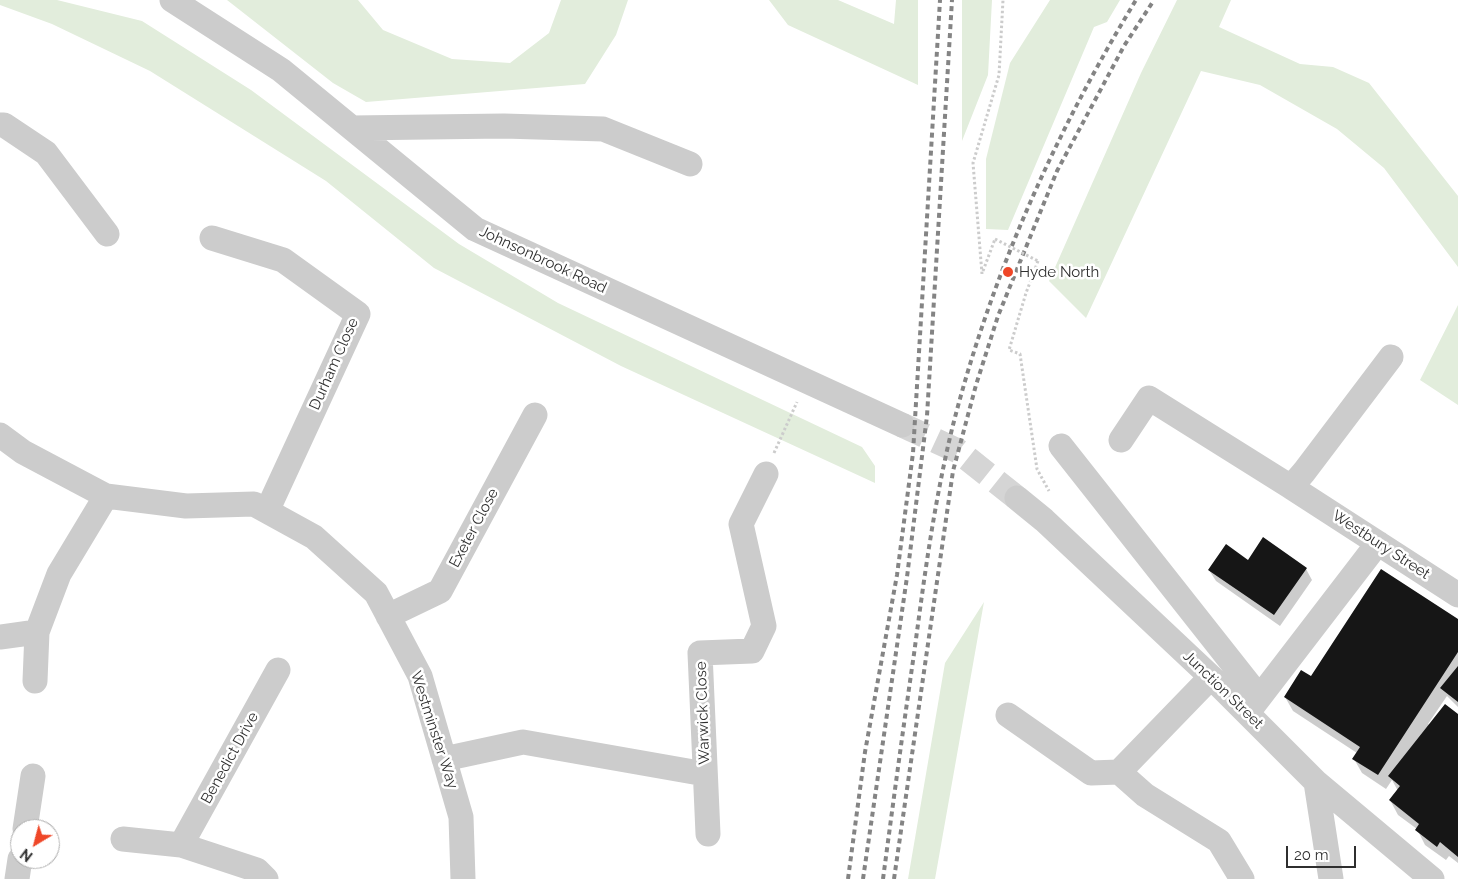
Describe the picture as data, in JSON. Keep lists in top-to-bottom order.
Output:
{
  "streets": {
    "street": [
      "Johnsonbrook Road",
      "Durham Close",
      "Exeter Close",
      "Westbury Street",
      "Junction Street",
      "Warwick Close",
      "Westminster Way",
      "Benedict Drive"
    ]
  },
  "crossings": [
    ["Durham Close", "Westminster Way"],
    ["Exeter Close", "Westminster Way"],
    ["Warwick Close", "Westminster Way"]
  ],
  "places": ["Hyde North"],
  "scale_bar": "20 m",
  "north": "bottom left"
}
